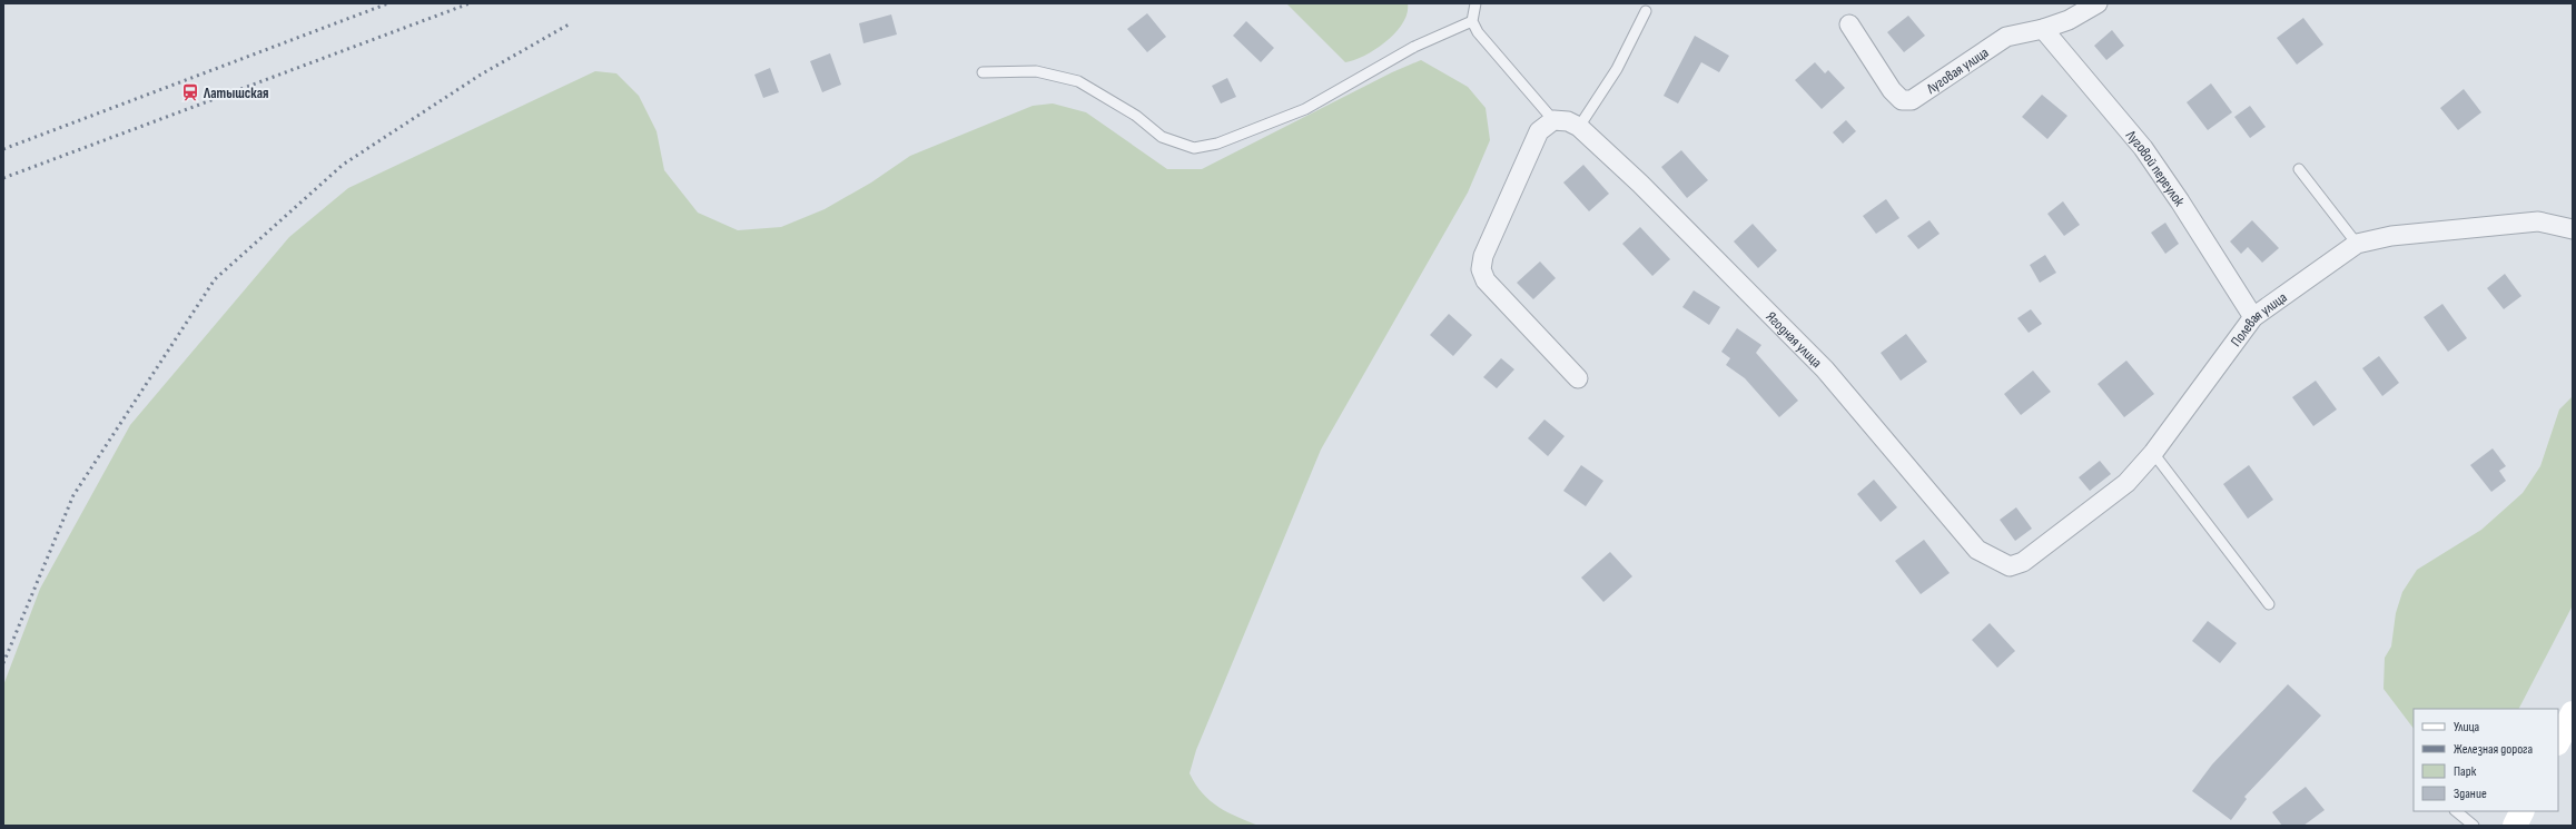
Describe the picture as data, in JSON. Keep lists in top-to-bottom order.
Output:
{
  "streets": {
    "street": [
      "Луговая улица",
      "Луговой переулок",
      "Полевая улица",
      "Ягодная улица"
    ]
  },
  "crossings": [
    ["Луговая улица", "Луговой переулок"],
    ["Луговой переулок", "Полевая улица"],
    ["Полевая улица", "Ягодная улица"]
  ],
  "places": {
    "station": ["Латышская"]
  },
  "legend": [
    "Улица",
    "Железная дорога",
    "Парк",
    "Здание"
  ]
}
